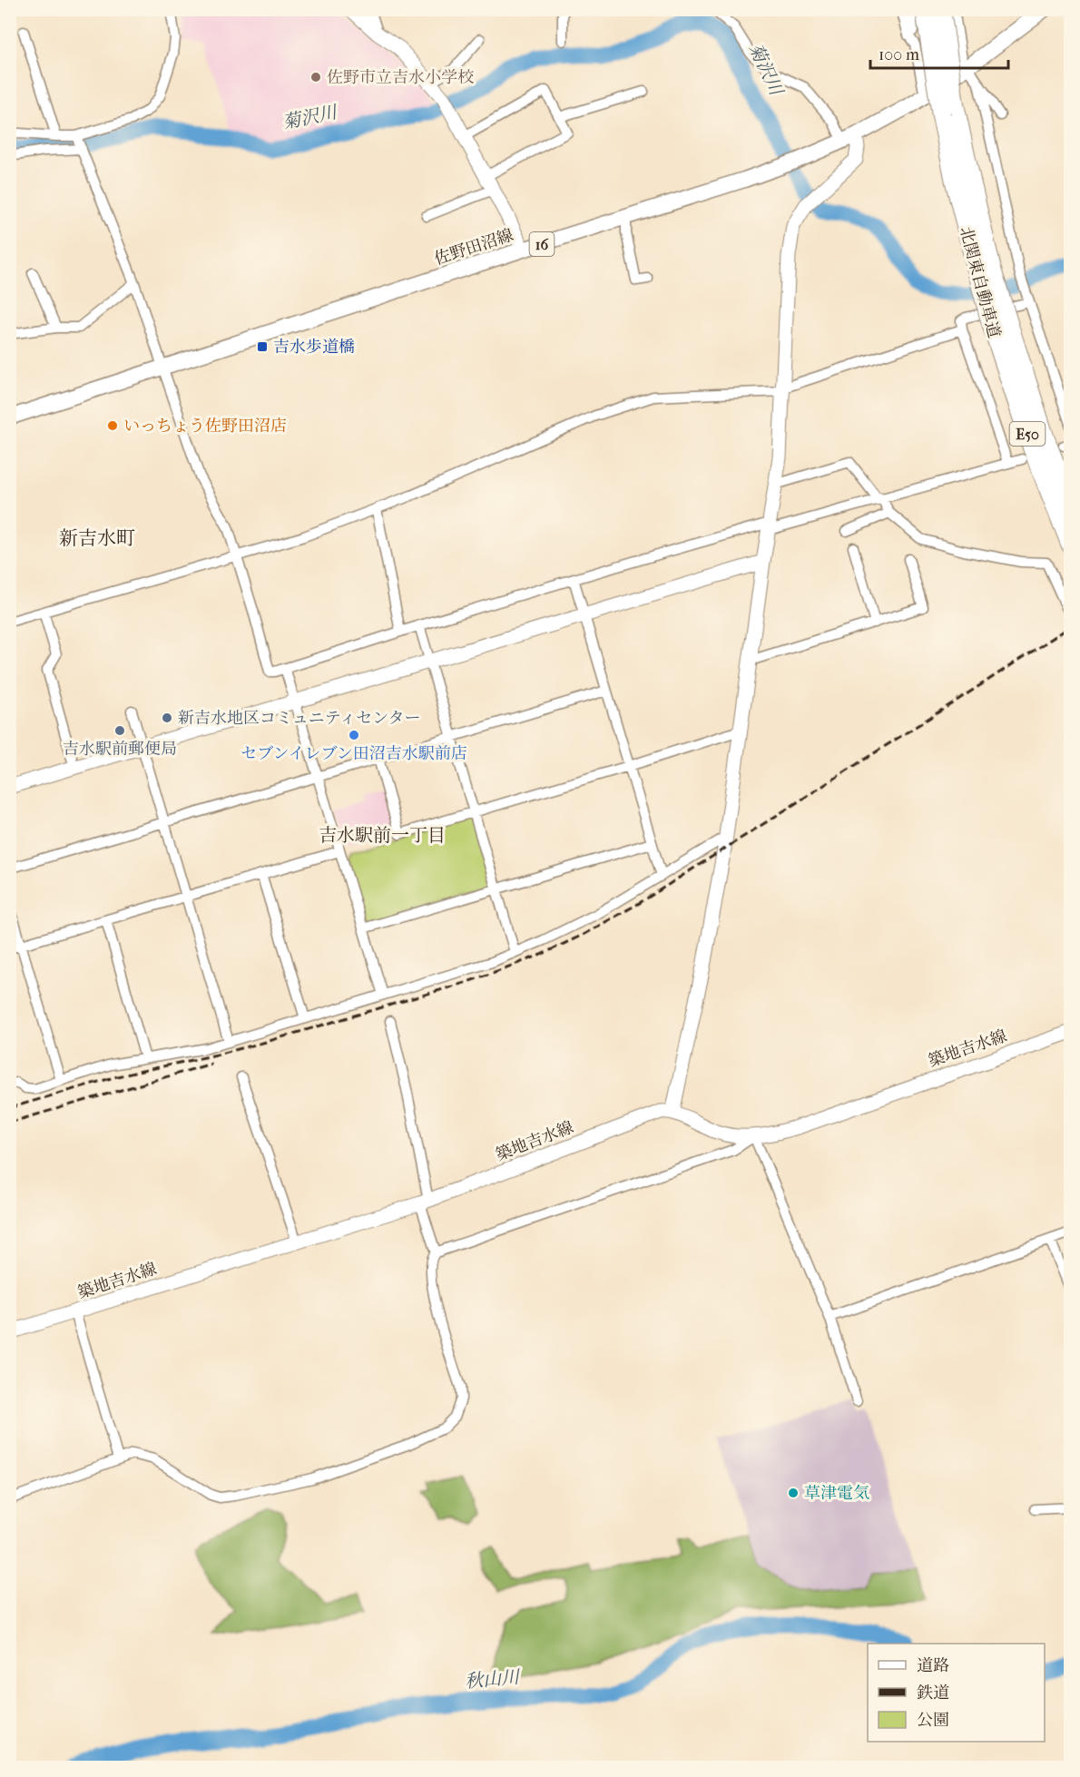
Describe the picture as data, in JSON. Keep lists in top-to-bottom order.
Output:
{
  "streets": {
    "highway": ["北関東自動車道", "E50"],
    "main road": ["16", "佐野田沼線"],
    "street": ["築地吉水線"]
  },
  "districts": ["新吉水町", "吉水駅前一丁目"],
  "water": ["菊沢川", "秋山川"],
  "places": {
    "other": [
      "佐野市立吉水小学校",
      "いっちょう佐野田沼店",
      "新吉水地区コミュニティセンター",
      "吉水駅前郵便局",
      "セブンイレブン田沼吉水駅前店",
      "草津電気"
    ],
    "transit": ["吉水歩道橋"]
  },
  "legend": ["道路", "鉄道", "公園"],
  "scale_bar": "100 m"
}
